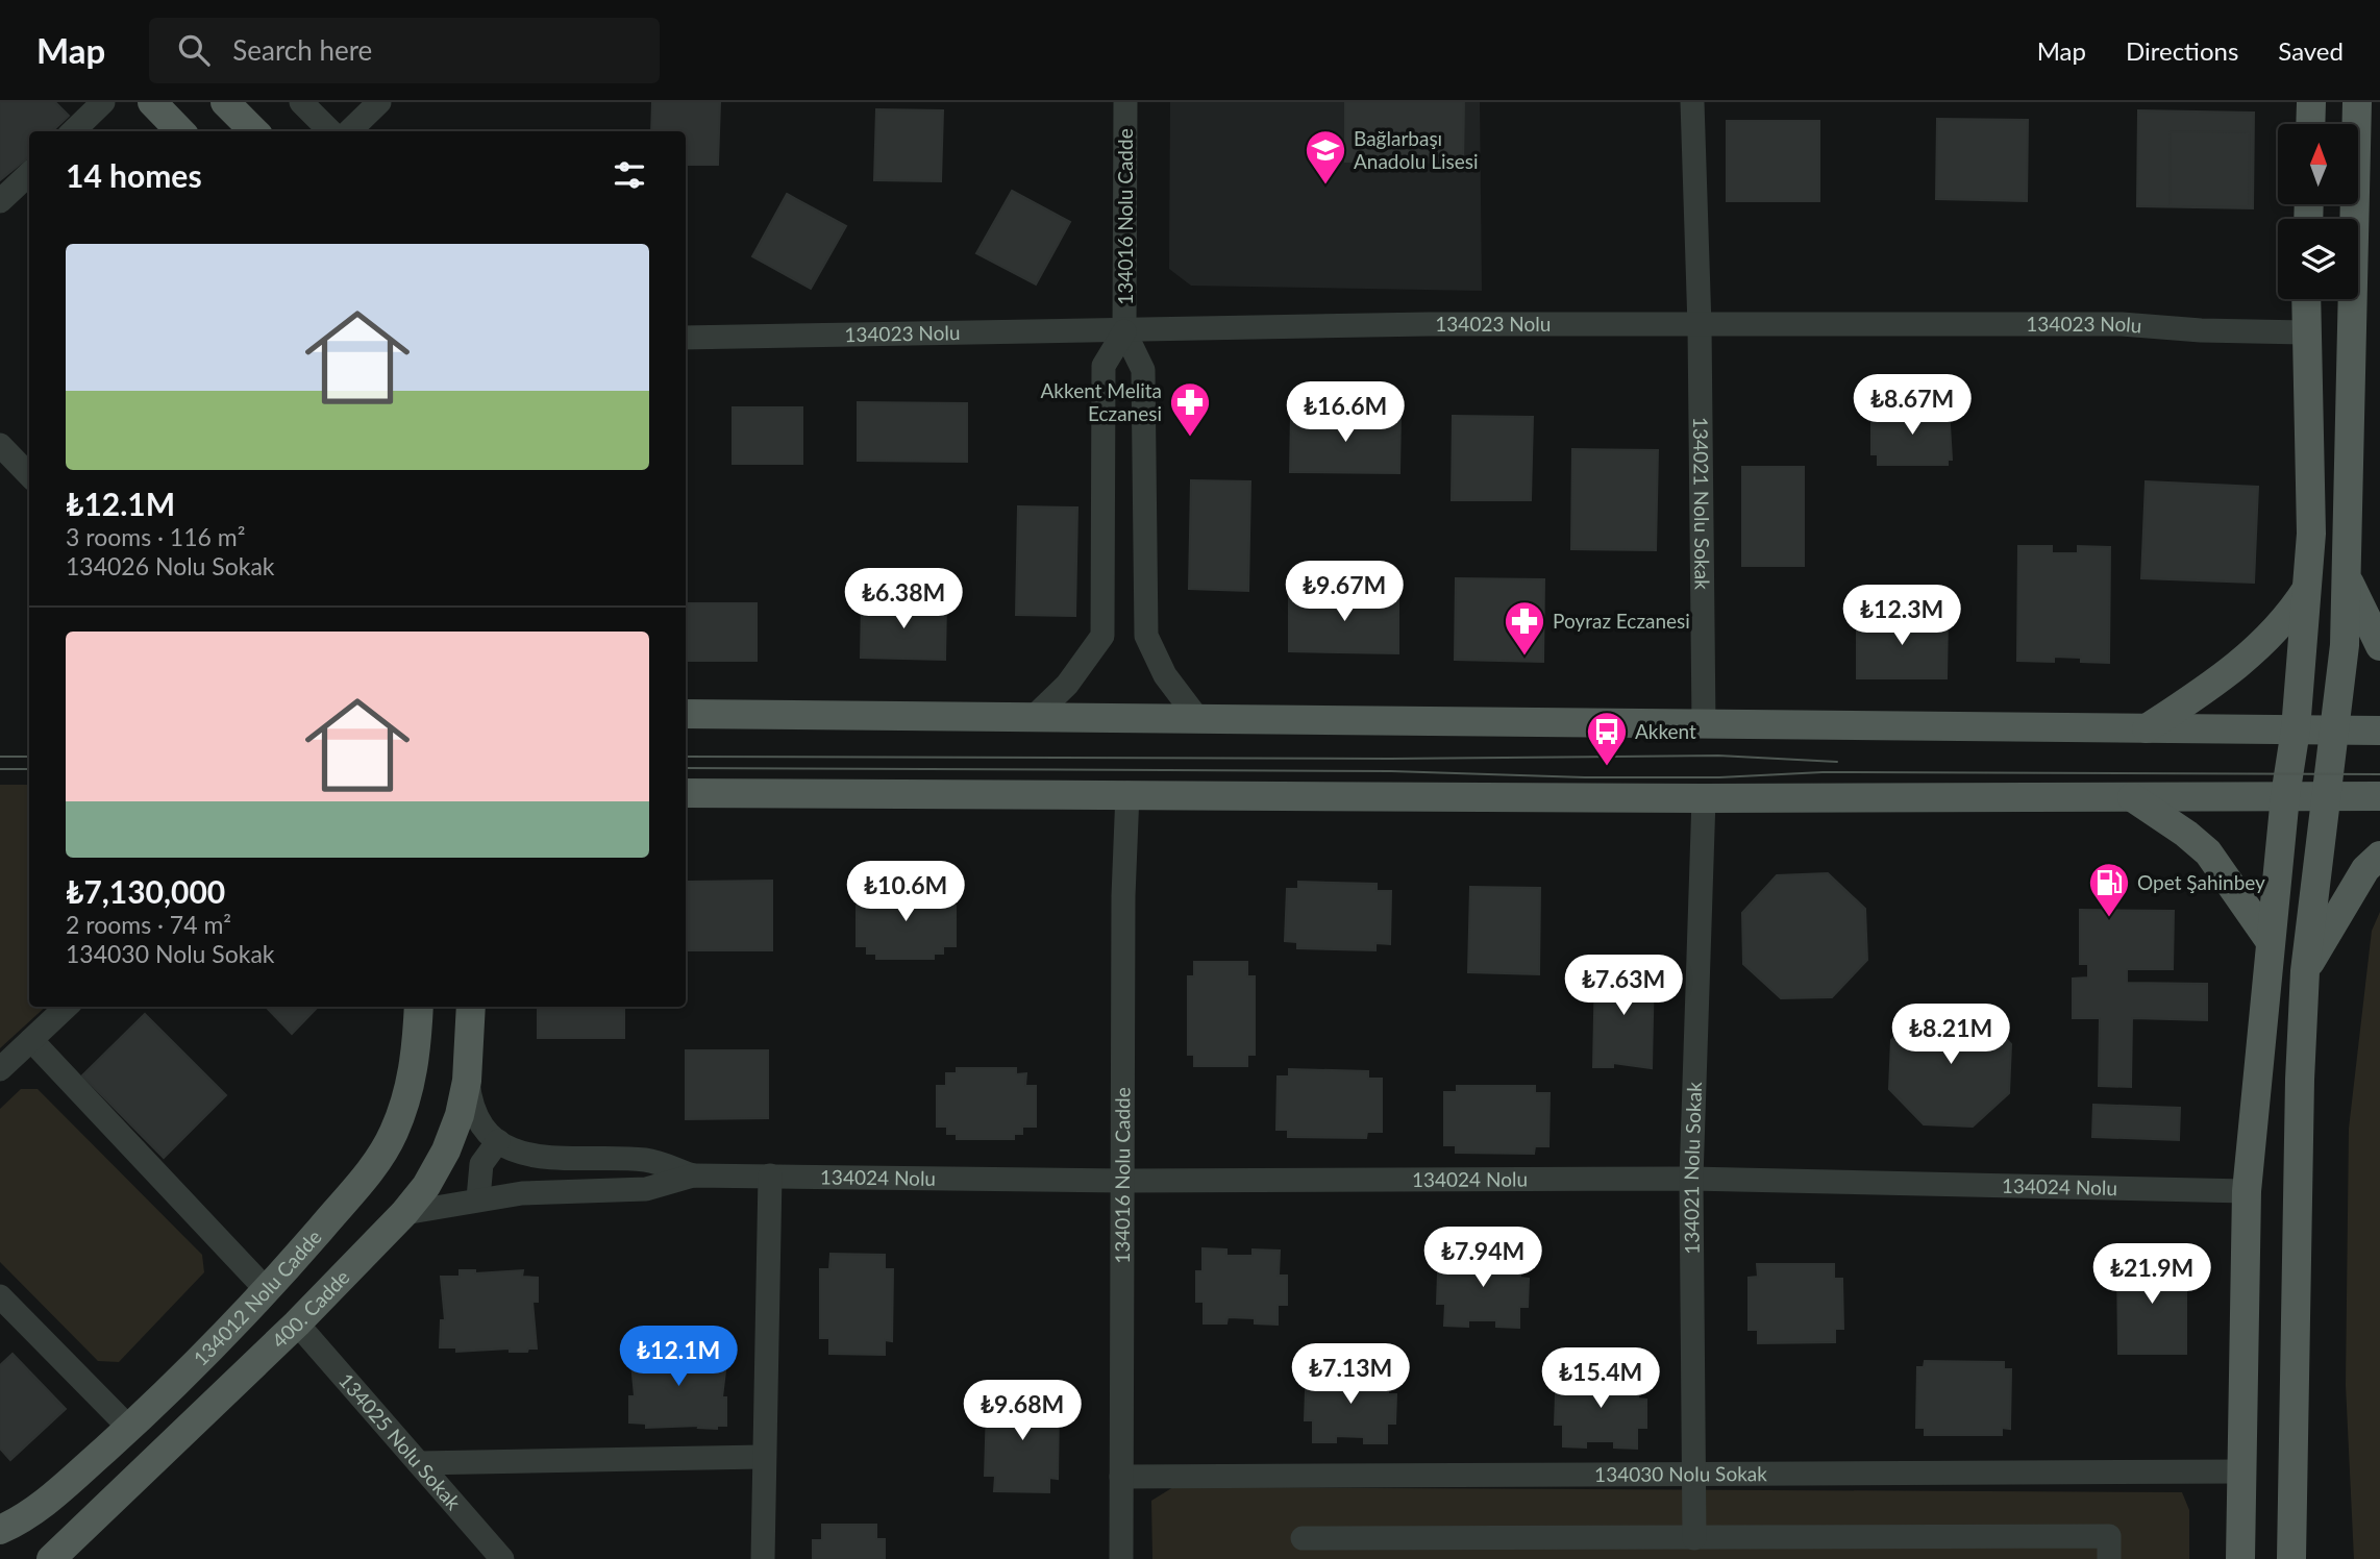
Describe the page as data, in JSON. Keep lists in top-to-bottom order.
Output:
{
  "streets": {
    "main road": ["134012 Nolu Cadde", "400. Cadde"],
    "street": [
      "134016 Nolu Cadde",
      "134023 Nolu",
      "134021 Nolu Sokak",
      "134024 Nolu",
      "134025 Nolu Sokak",
      "134030 Nolu Sokak"
    ]
  },
  "crossings": [
    ["134016 Nolu Cadde", "134023 Nolu"],
    ["134016 Nolu Cadde", "134024 Nolu"],
    ["134016 Nolu Cadde", "134030 Nolu Sokak"],
    ["134023 Nolu", "134021 Nolu Sokak"],
    ["134021 Nolu Sokak", "134024 Nolu"],
    ["134021 Nolu Sokak", "134030 Nolu Sokak"],
    ["134024 Nolu", "400. Cadde"],
    ["400. Cadde", "134025 Nolu Sokak"]
  ],
  "places": {
    "school or university": ["Bağlarbaşı Anadolu Lisesi"],
    "pharmacy": ["Akkent Melita Eczanesi", "Poyraz Eczanesi"],
    "bus stop": ["Akkent"],
    "fuel station": ["Opet Şahinbey"]
  },
  "north": "top",
  "page": {
    "header": "Map",
    "search": "Search here",
    "nav": ["Map", "Directions", "Saved"],
    "heading": "14 homes",
    "list": [
      {
        "name": "₺12.1M",
        "note": "3 rooms · 116 m² · 134026 Nolu Sokak"
      },
      {
        "name": "₺7,130,000",
        "note": "2 rooms · 74 m² · 134030 Nolu Sokak"
      }
    ],
    "price": [
      "₺8.67M",
      "₺16.6M",
      "₺9.67M",
      "₺6.38M",
      "₺12.3M",
      "₺10.6M",
      "₺7.63M",
      "₺8.21M",
      "₺7.94M",
      "₺21.9M",
      "₺12.1M",
      "₺7.13M",
      "₺15.4M",
      "₺9.68M"
    ]
  }
}
